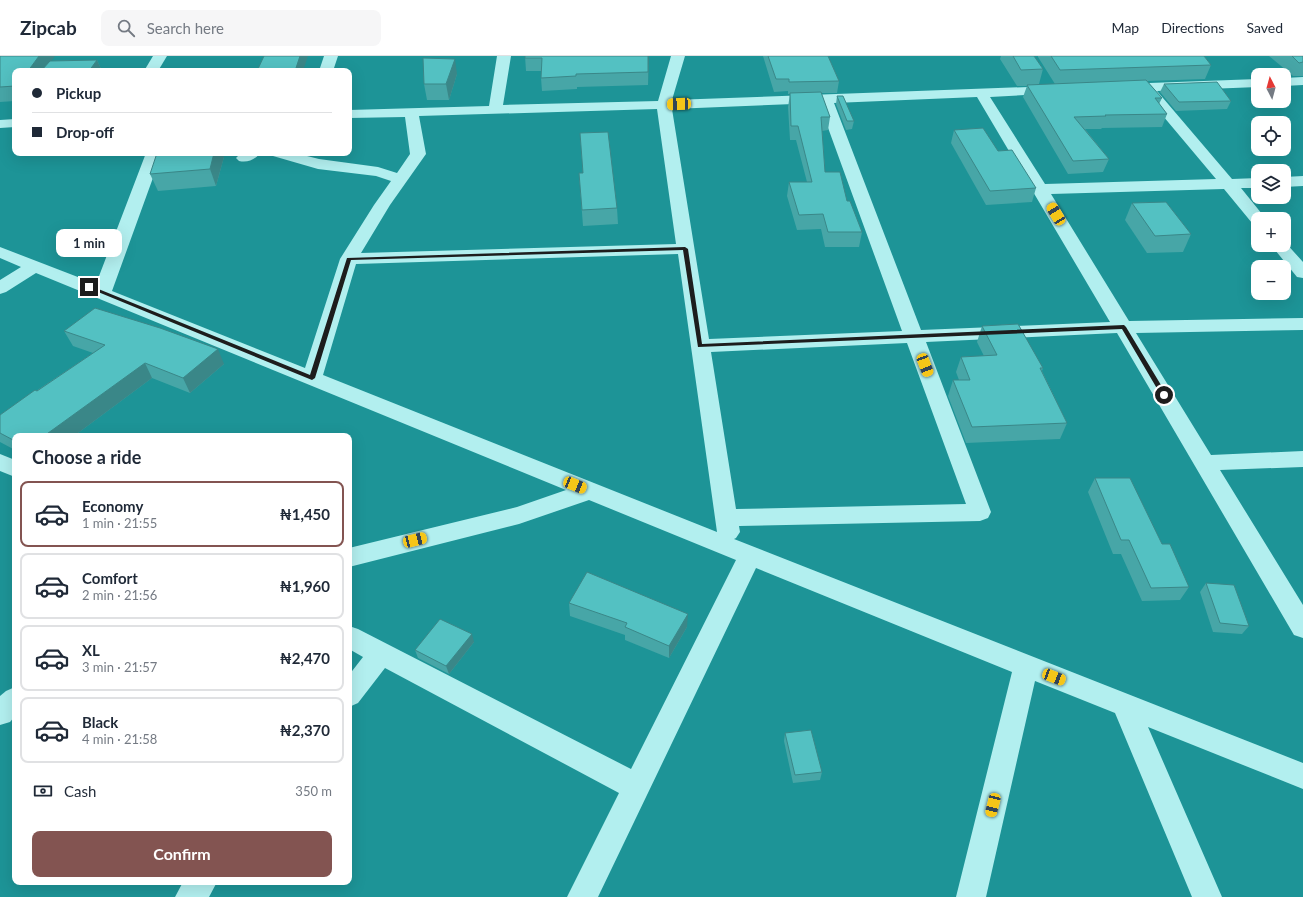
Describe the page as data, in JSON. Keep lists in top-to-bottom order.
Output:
{
  "north": "top",
  "page": {
    "header": "Zipcab",
    "search": "Search here",
    "nav": ["Map", "Directions", "Saved"],
    "map_buttons": ["+", "−"],
    "banner": ["Pickup", "Drop-off"],
    "bubble": "1 min",
    "heading": "Choose a ride",
    "list": [
      {
        "name": "Economy",
        "note": "1 min · 21:55",
        "value": "₦1,450"
      },
      {
        "name": "Comfort",
        "note": "2 min · 21:56",
        "value": "₦1,960"
      },
      {
        "name": "XL",
        "note": "3 min · 21:57",
        "value": "₦2,470"
      },
      {
        "name": "Black",
        "note": "4 min · 21:58",
        "value": "₦2,370"
      }
    ],
    "pay": ["Cash", "350 m"],
    "buttons": "Confirm"
  }
}
